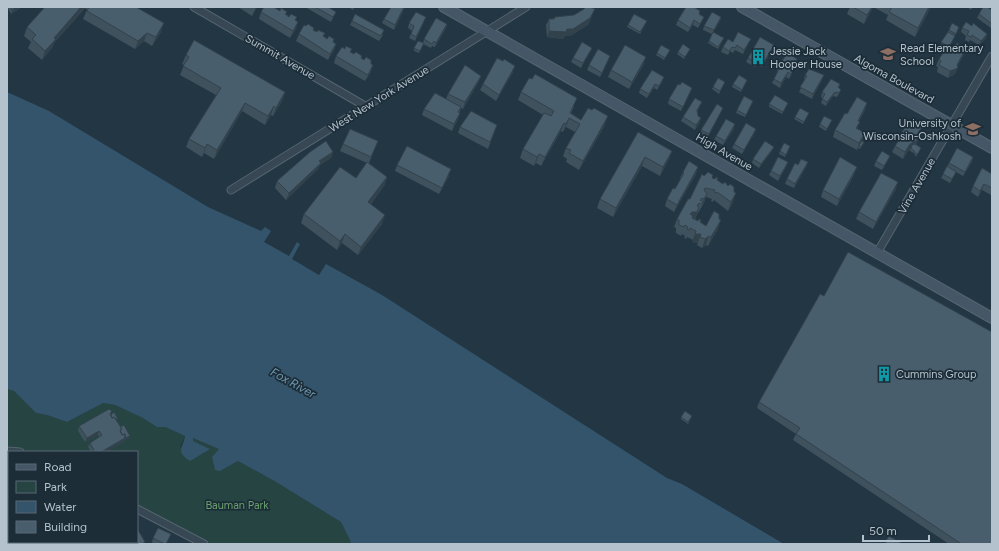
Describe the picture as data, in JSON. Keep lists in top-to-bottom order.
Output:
{
  "streets": {
    "main road": ["Algoma Boulevard", "High Avenue"],
    "street": ["Summit Avenue", "West New York Avenue", "Vine Avenue"]
  },
  "crossings": [
    ["Summit Avenue", "West New York Avenue"],
    ["Algoma Boulevard", "Vine Avenue"],
    ["West New York Avenue", "High Avenue"],
    ["High Avenue", "Vine Avenue"]
  ],
  "water": ["Fox River"],
  "parks": ["Bauman Park"],
  "places": {
    "school or university": ["Read Elementary School", "University of Wisconsin-Oshkosh"],
    "building": ["Jessie Jack Hooper House", "Cummins Group"]
  },
  "legend": [
    "Road",
    "Park",
    "Water",
    "Building"
  ],
  "scale_bar": "50 m"
}
